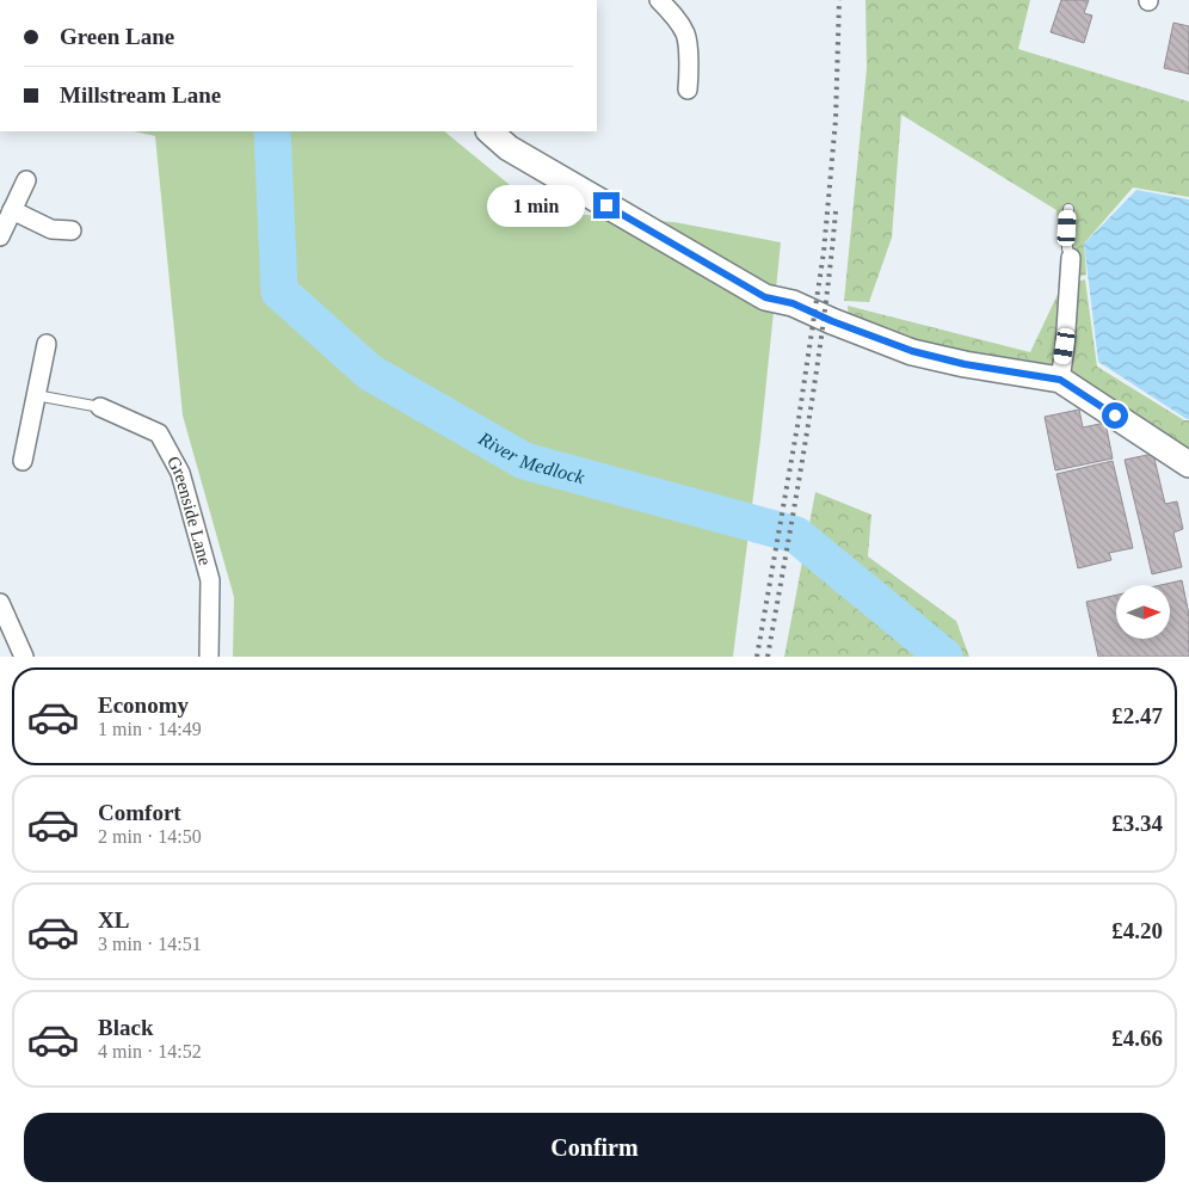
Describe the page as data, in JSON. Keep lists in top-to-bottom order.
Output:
{
  "streets": {
    "street": ["Greenside Lane"]
  },
  "water": ["River Medlock"],
  "north": "right",
  "page": {
    "banner": ["Green Lane", "Millstream Lane"],
    "bubble": "1 min",
    "list": [
      {
        "name": "Economy",
        "note": "1 min · 14:49",
        "value": "£2.47"
      },
      {
        "name": "Comfort",
        "note": "2 min · 14:50",
        "value": "£3.34"
      },
      {
        "name": "XL",
        "note": "3 min · 14:51",
        "value": "£4.20"
      },
      {
        "name": "Black",
        "note": "4 min · 14:52",
        "value": "£4.66"
      }
    ],
    "buttons": "Confirm"
  }
}
